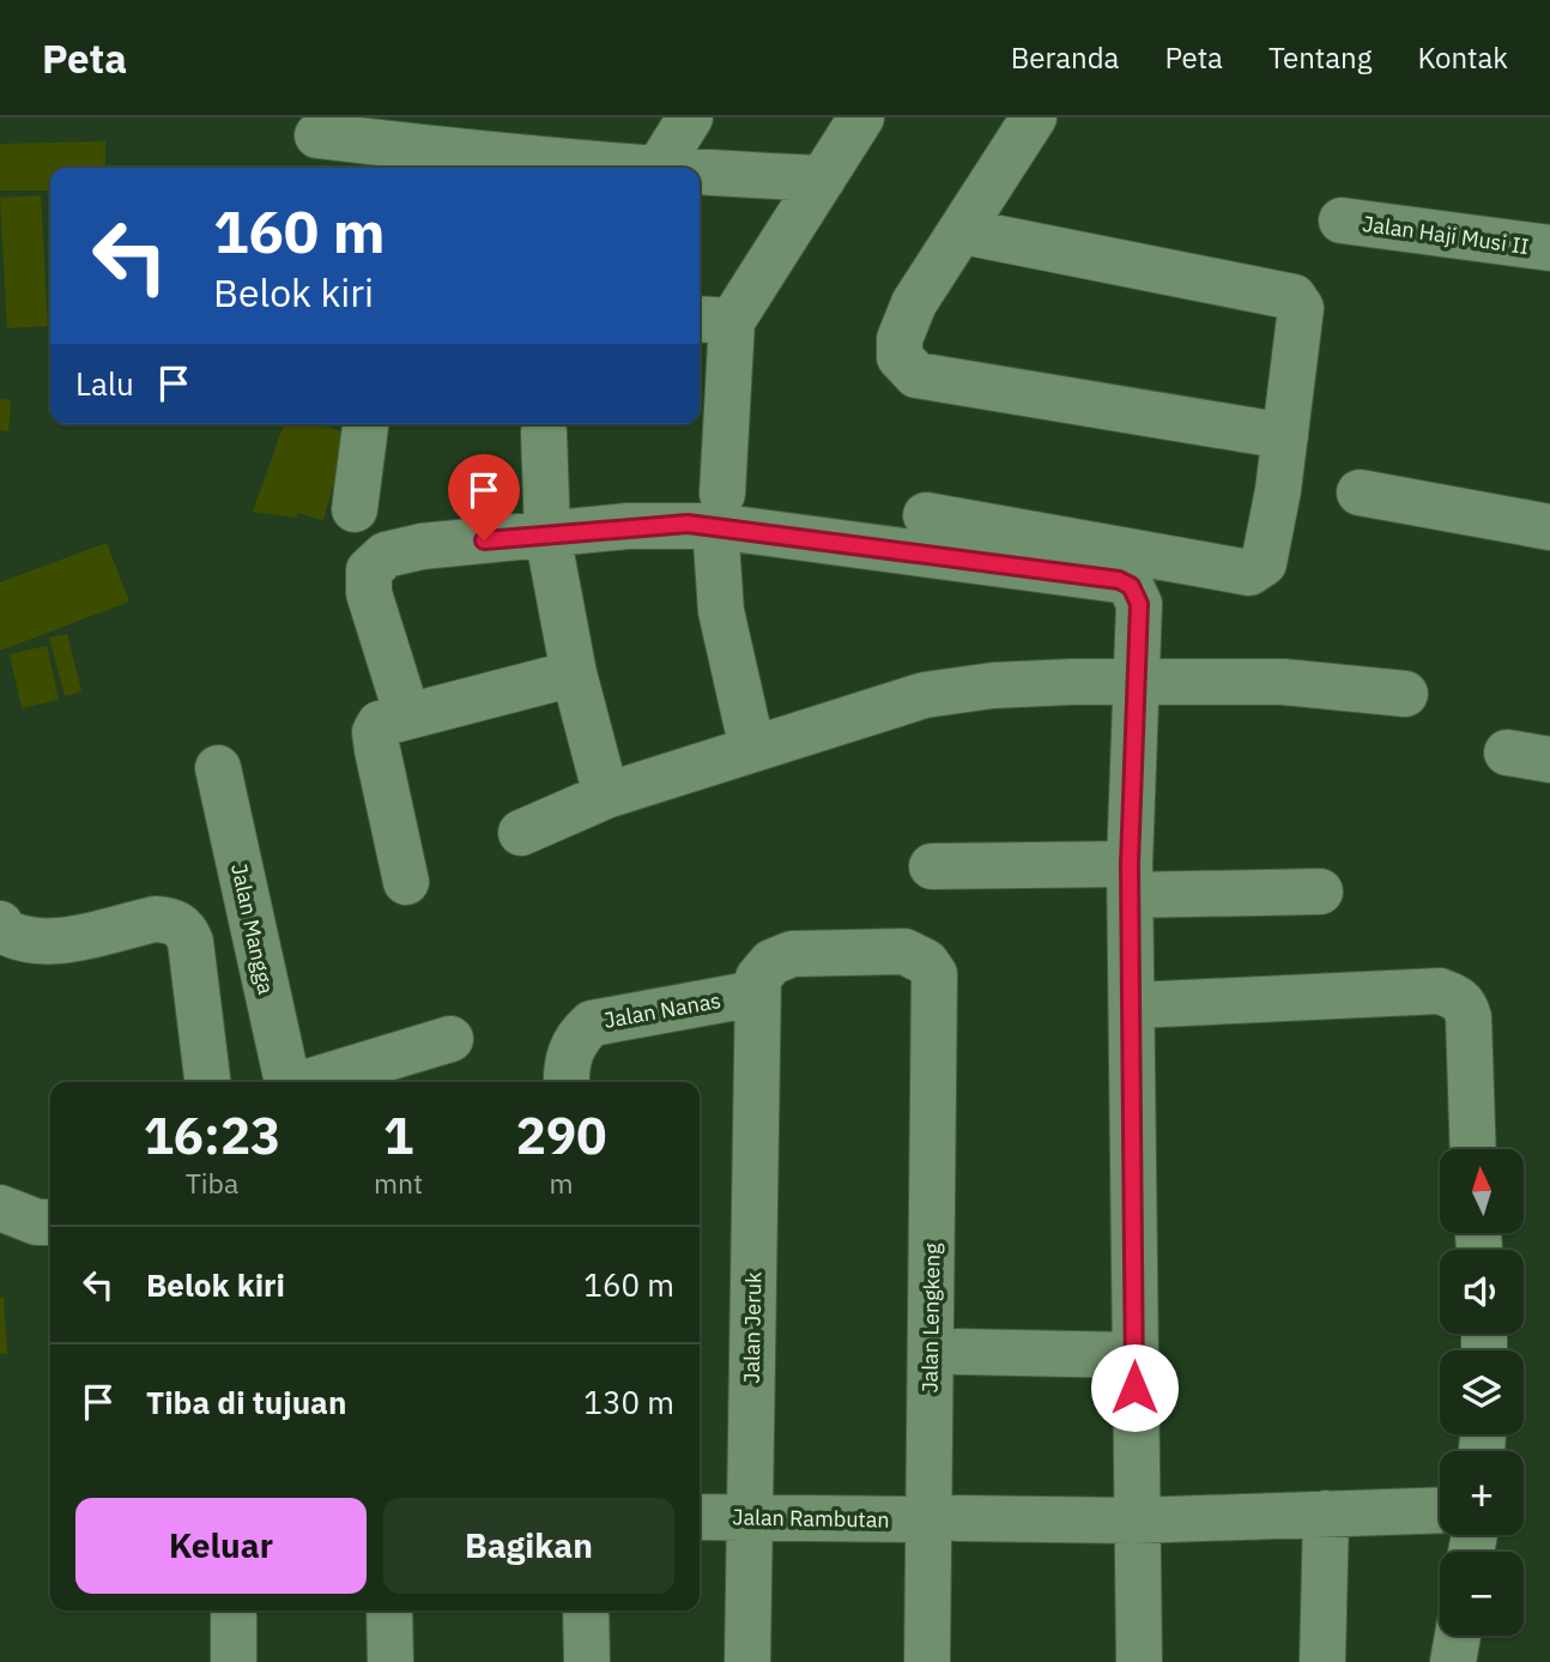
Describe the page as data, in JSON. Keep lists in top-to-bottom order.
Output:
{
  "streets": {
    "street": [
      "Jalan Haji Musi II",
      "Jalan Mangga",
      "Jalan Nanas",
      "Jalan Lengkeng",
      "Jalan Jeruk",
      "Jalan Rambutan"
    ]
  },
  "crossings": [
    ["Jalan Nanas", "Jalan Lengkeng"],
    ["Jalan Nanas", "Jalan Jeruk"],
    ["Jalan Lengkeng", "Jalan Jeruk"],
    ["Jalan Lengkeng", "Jalan Rambutan"],
    ["Jalan Jeruk", "Jalan Rambutan"]
  ],
  "north": "top",
  "page": {
    "header": "Peta",
    "nav": [
      "Beranda",
      "Peta",
      "Tentang",
      "Kontak"
    ],
    "turn": ["160 m", "Belok kiri"],
    "then": "Lalu",
    "eta": [
      "16:23",
      "Tiba",
      "1",
      "mnt",
      "290",
      "m"
    ],
    "map_buttons": ["+", "−"],
    "list": [
      {
        "name": "Belok kiri",
        "value": "160 m"
      },
      {
        "name": "Tiba di tujuan",
        "value": "130 m"
      }
    ],
    "buttons": ["Keluar", "Bagikan"]
  }
}
